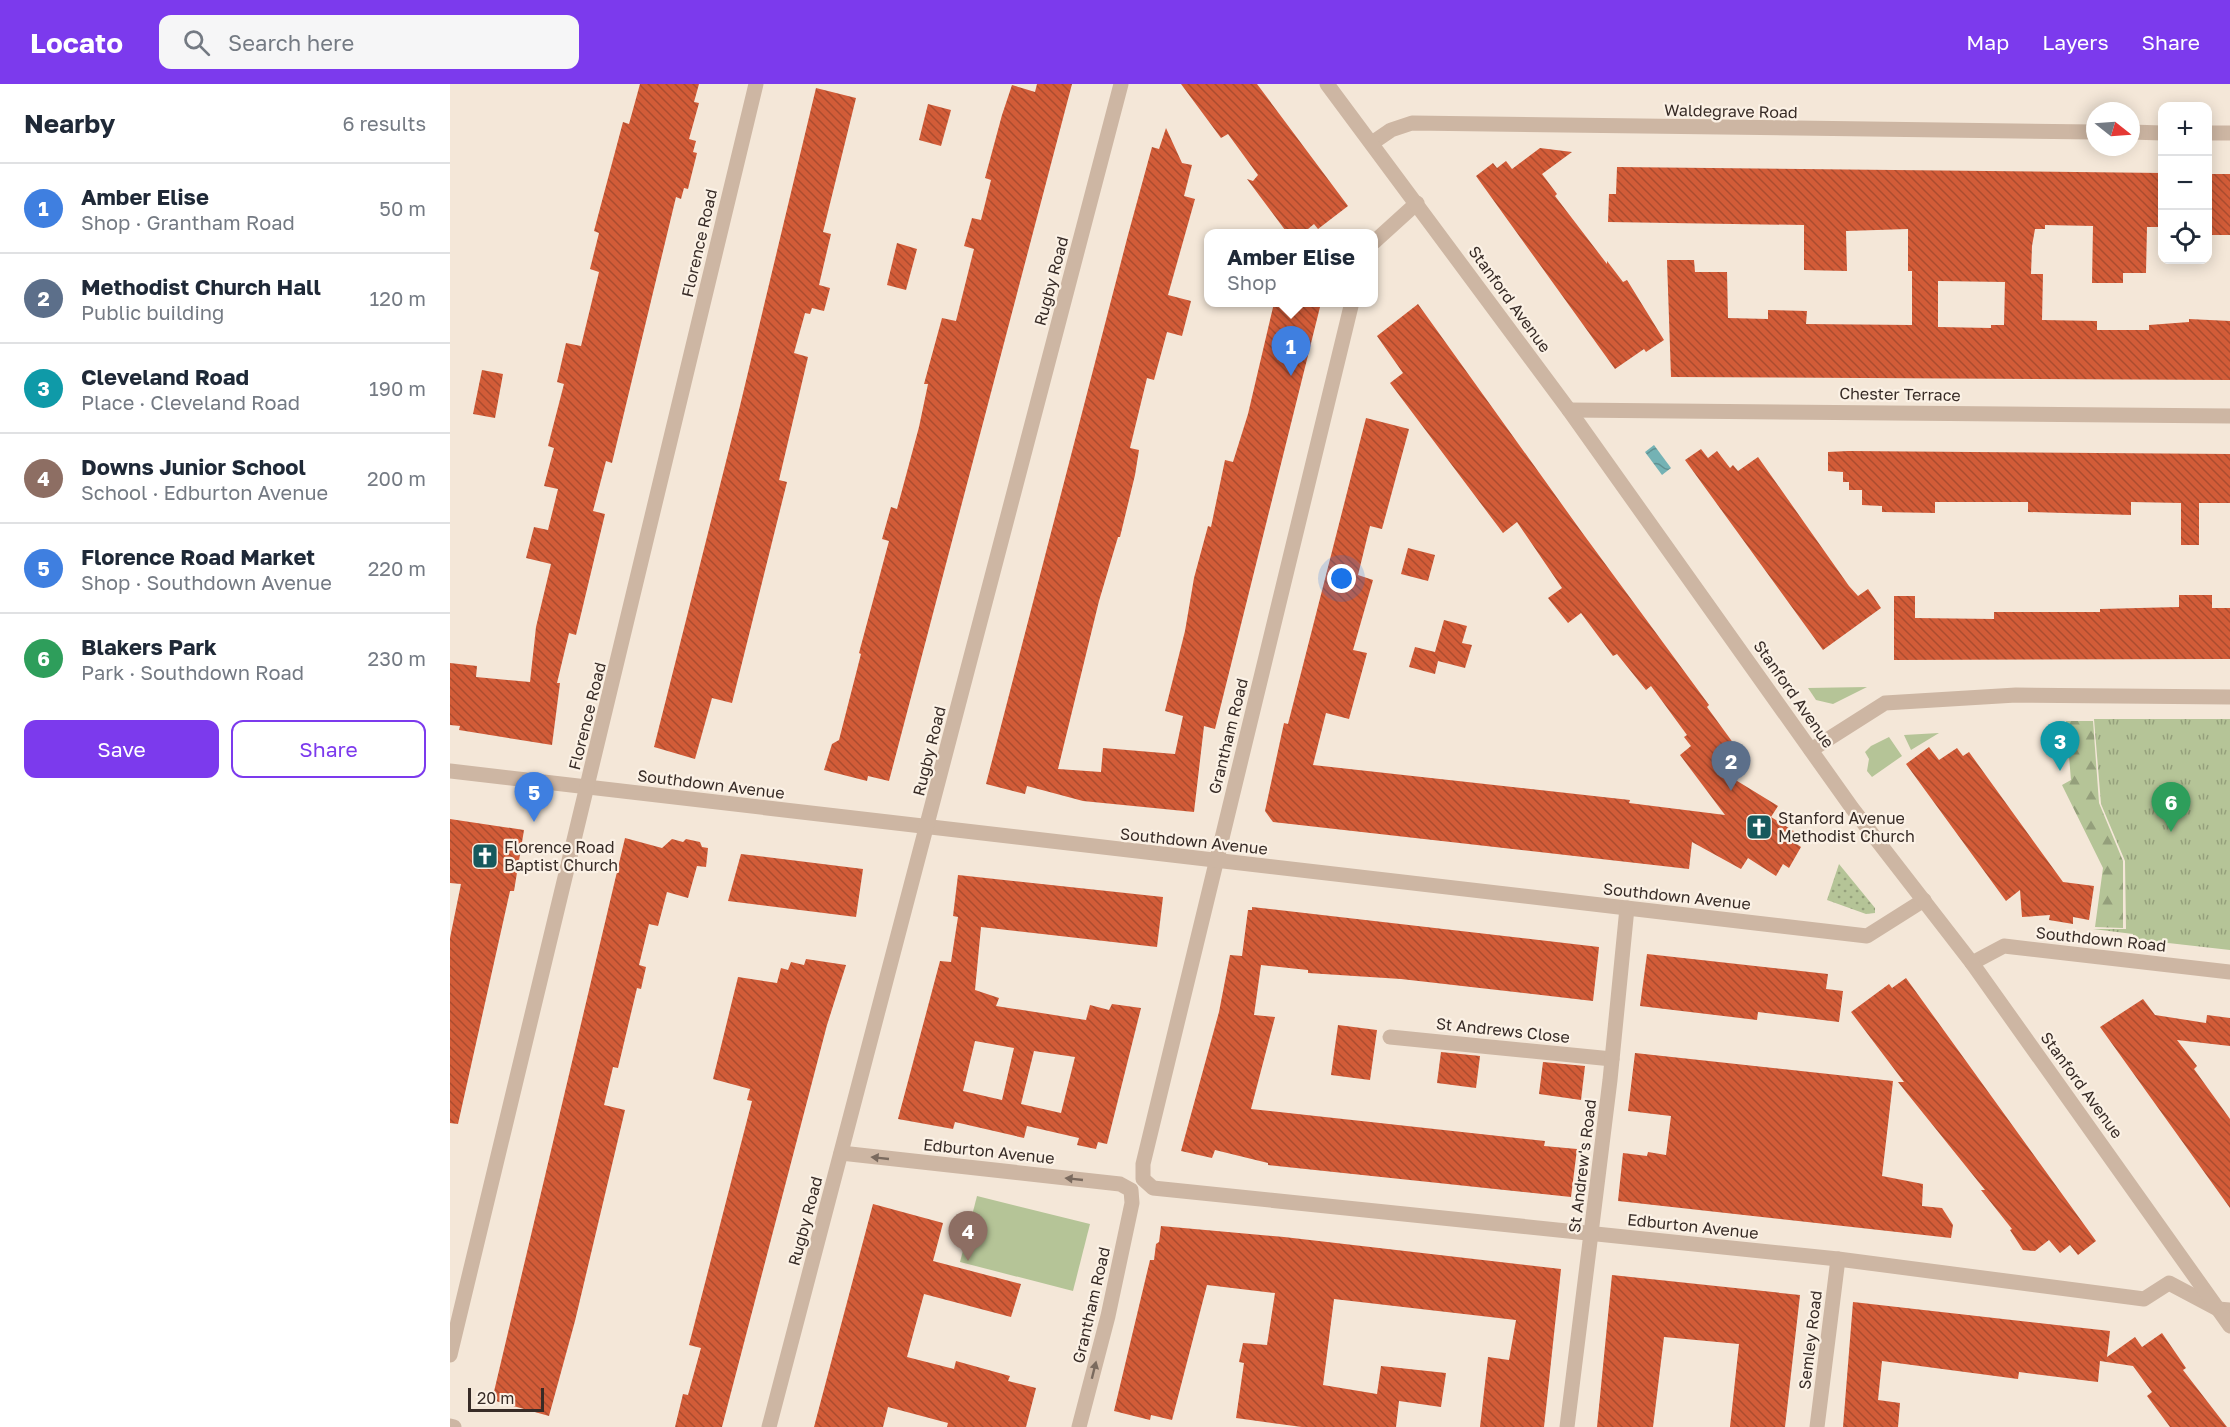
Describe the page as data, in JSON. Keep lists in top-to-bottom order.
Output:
{
  "streets": {
    "street": [
      "Waldegrave Road",
      "Florence Road",
      "Rugby Road",
      "Stanford Avenue",
      "Chester Terrace",
      "Grantham Road",
      "Southdown Avenue",
      "Southdown Road",
      "St Andrews Close",
      "Edburton Avenue",
      "St Andrew's Road",
      "Semley Road"
    ]
  },
  "crossings": [
    ["Waldegrave Road", "Stanford Avenue"],
    ["Florence Road", "Southdown Avenue"],
    ["Rugby Road", "Southdown Avenue"],
    ["Rugby Road", "Edburton Avenue"],
    ["Stanford Avenue", "Chester Terrace"],
    ["Stanford Avenue", "Southdown Avenue"],
    ["Stanford Avenue", "Southdown Road"],
    ["Stanford Avenue", "Edburton Avenue"],
    ["Grantham Road", "Southdown Avenue"],
    ["Grantham Road", "Edburton Avenue"],
    ["Southdown Avenue", "St Andrew's Road"],
    ["St Andrews Close", "St Andrew's Road"],
    ["Edburton Avenue", "St Andrew's Road"],
    ["Edburton Avenue", "Semley Road"]
  ],
  "places": {
    "church": ["Stanford Avenue Methodist Church", "Florence Road Baptist Church"]
  },
  "scale_bar": "20 m",
  "north": "right",
  "page": {
    "header": "Locato",
    "search": "Search here",
    "nav": ["Map", "Layers", "Share"],
    "heading": ["Nearby", "6 results"],
    "map_buttons": ["+", "−"],
    "list": [
      {
        "mark": "1",
        "name": "Amber Elise",
        "note": "Shop · Grantham Road",
        "value": "50 m"
      },
      {
        "mark": "2",
        "name": "Methodist Church Hall",
        "note": "Public building",
        "value": "120 m"
      },
      {
        "mark": "3",
        "name": "Cleveland Road",
        "note": "Place · Cleveland Road",
        "value": "190 m"
      },
      {
        "mark": "4",
        "name": "Downs Junior School",
        "note": "School · Edburton Avenue",
        "value": "200 m"
      },
      {
        "mark": "5",
        "name": "Florence Road Market",
        "note": "Shop · Southdown Avenue",
        "value": "220 m"
      },
      {
        "mark": "6",
        "name": "Blakers Park",
        "note": "Park · Southdown Road",
        "value": "230 m"
      }
    ],
    "popup": ["Amber Elise", "Shop"],
    "pins": [
      "1",
      "3",
      "2",
      "5",
      "6",
      "4"
    ],
    "buttons": ["Save", "Share"],
    "scale": "20 m"
  }
}
